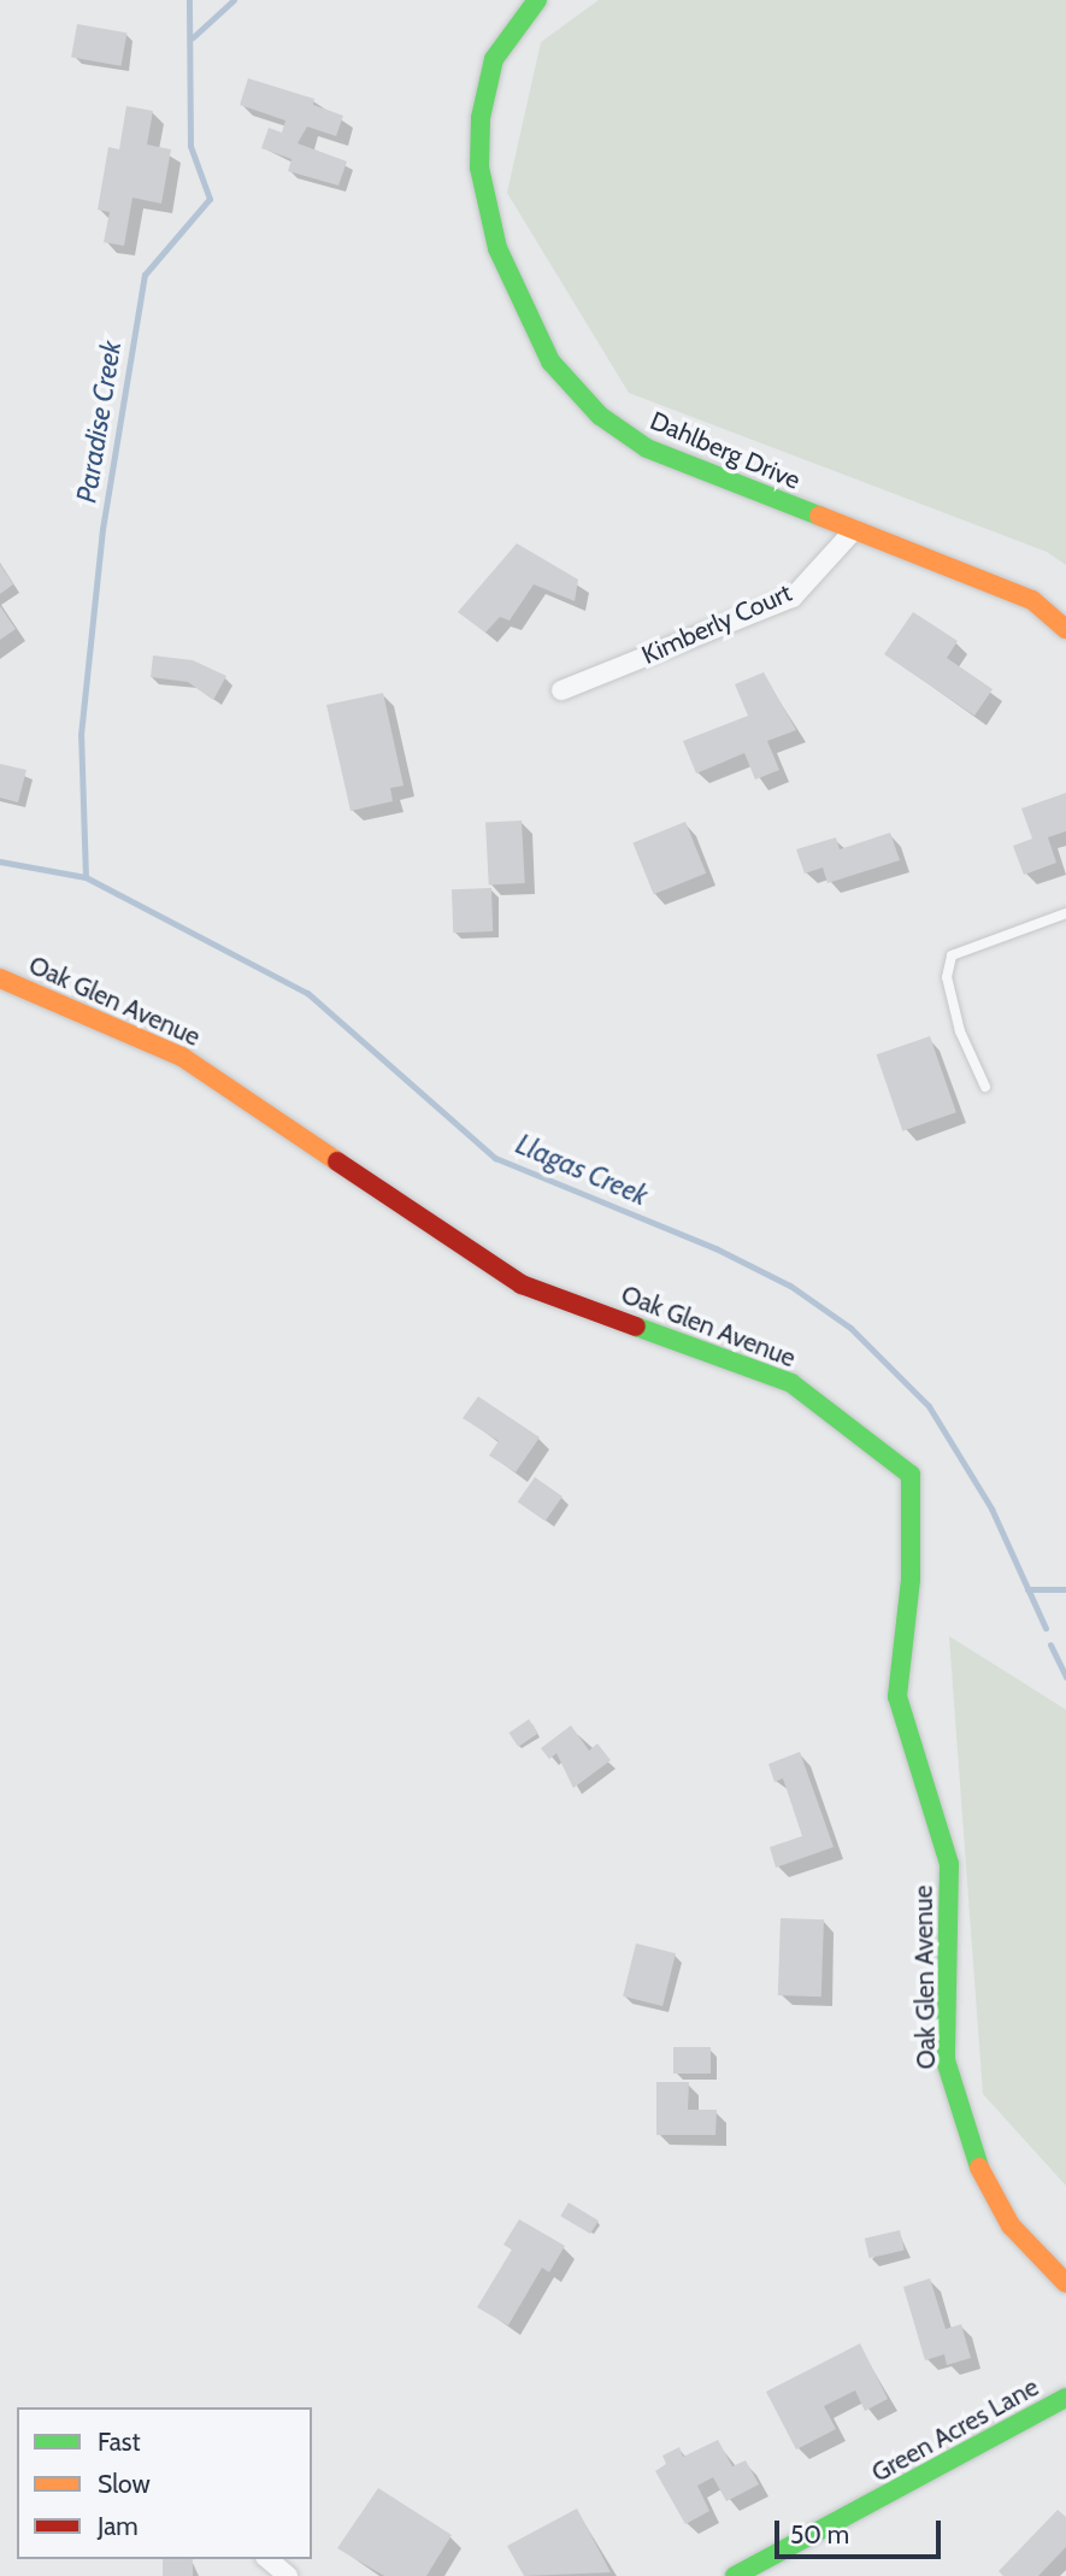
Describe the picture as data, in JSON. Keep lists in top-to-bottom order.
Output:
{
  "streets": {
    "street": [
      "Dahlberg Drive",
      "Kimberly Court",
      "Oak Glen Avenue",
      "Green Acres Lane"
    ]
  },
  "crossings": [
    ["Dahlberg Drive", "Kimberly Court"]
  ],
  "water": ["Paradise Creek", "Llagas Creek"],
  "legend": ["Fast", "Slow", "Jam"],
  "scale_bar": "50 m"
}
